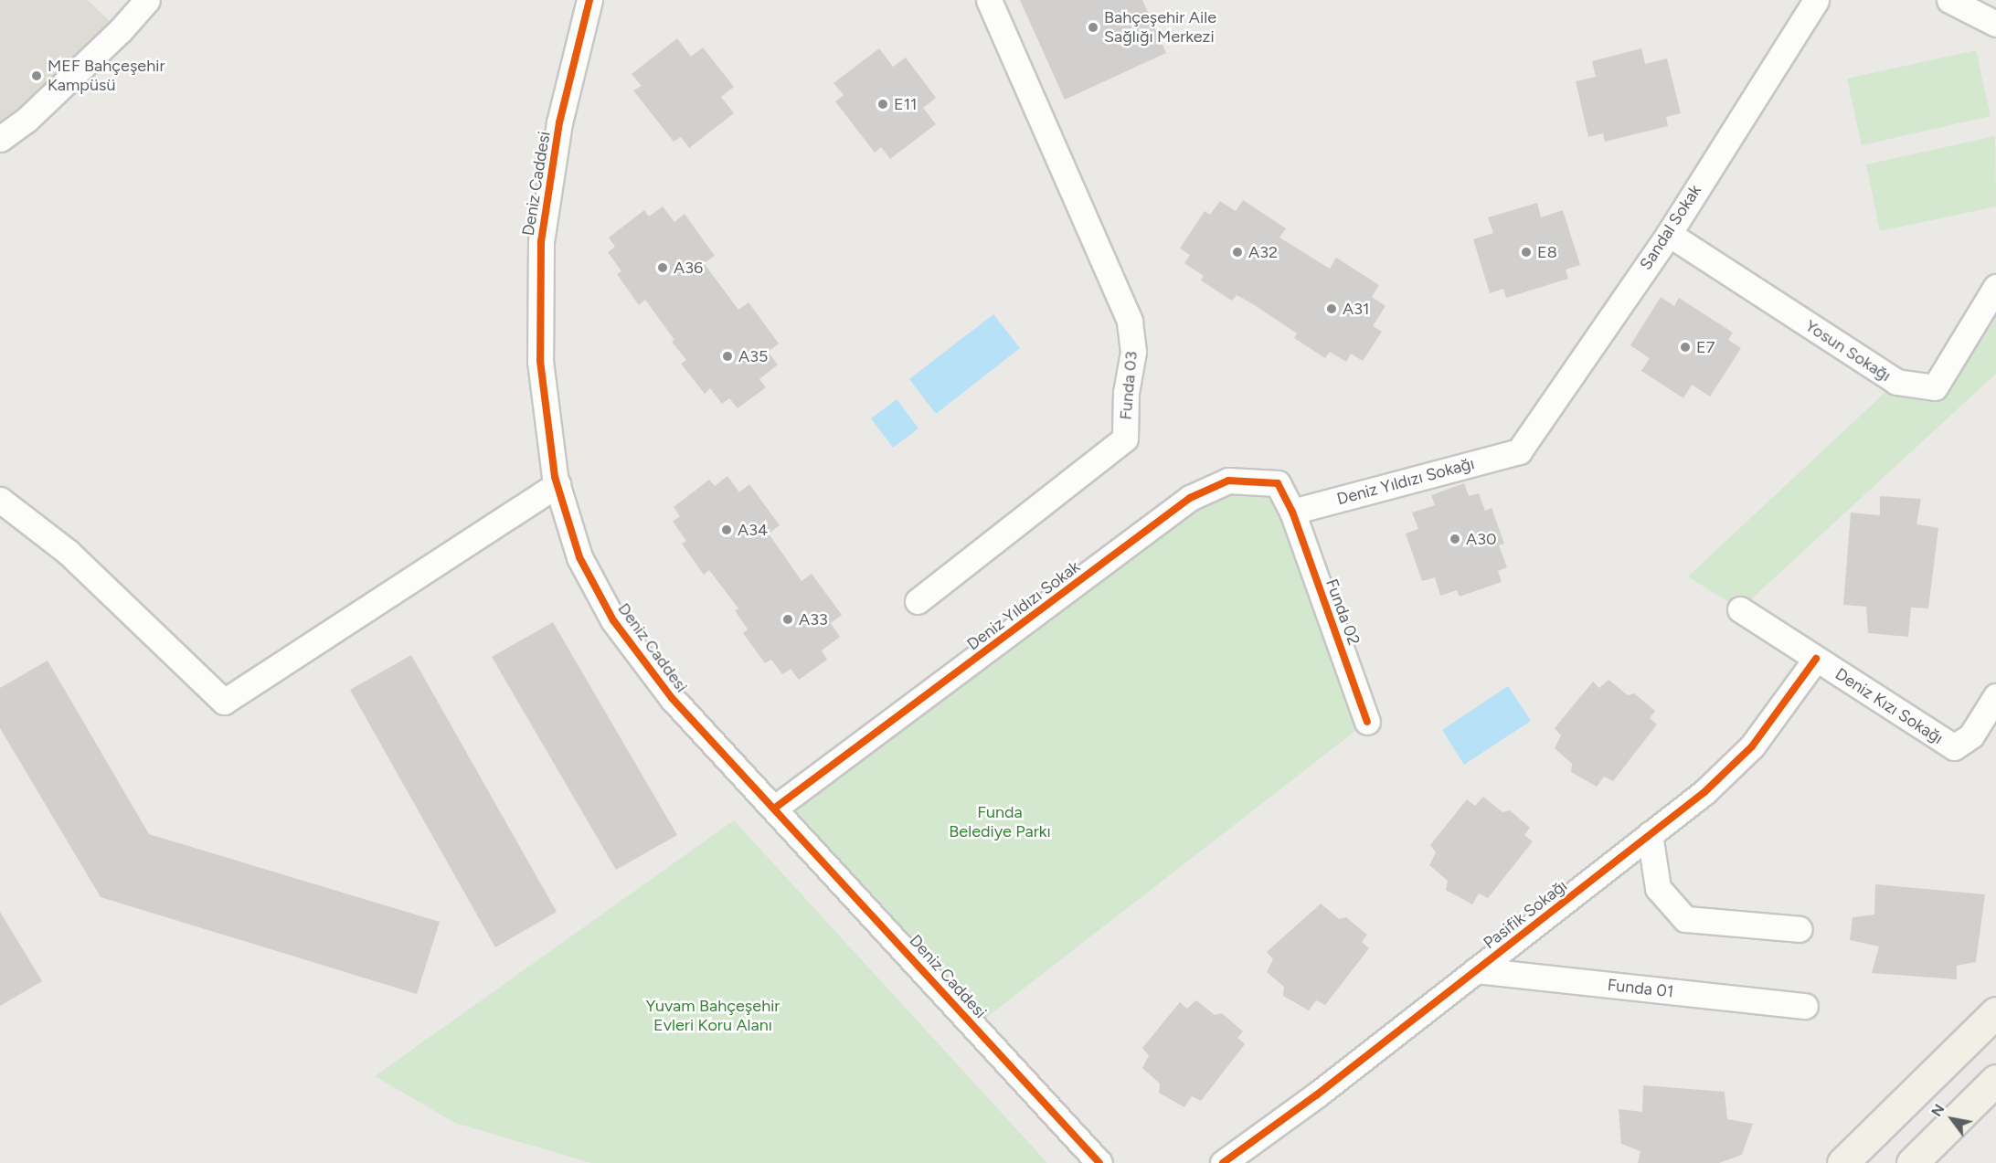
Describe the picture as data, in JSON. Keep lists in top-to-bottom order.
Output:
{
  "streets": {
    "street": [
      "Deniz Caddesi",
      "Sandal Sokak",
      "Yosun Sokağı",
      "Funda 03",
      "Deniz Yıldızı Sokağı",
      "Deniz Yıldızı Sokak",
      "Funda 02",
      "Deniz Kızı Sokağı",
      "Pasifik Sokağı",
      "Funda 01"
    ]
  },
  "crossings": [
    ["Deniz Caddesi", "Deniz Yıldızı Sokak"],
    ["Sandal Sokak", "Yosun Sokağı"],
    ["Sandal Sokak", "Deniz Yıldızı Sokağı"],
    ["Deniz Yıldızı Sokağı", "Deniz Yıldızı Sokak"],
    ["Deniz Yıldızı Sokağı", "Funda 02"],
    ["Deniz Yıldızı Sokak", "Funda 02"],
    ["Deniz Kızı Sokağı", "Pasifik Sokağı"],
    ["Pasifik Sokağı", "Funda 01"]
  ],
  "parks": ["Funda Belediye Parkı", "Yuvam Bahçeşehir Evleri Koru Alanı"],
  "places": [
    "Bahçeşehir Aile Sağlığı Merkezi",
    "MEF Bahçeşehir Kampüsü",
    "E11",
    "A32",
    "E8",
    "A36",
    "A31",
    "E7",
    "A35",
    "A34",
    "A30",
    "A33"
  ],
  "north": "top left"
}
